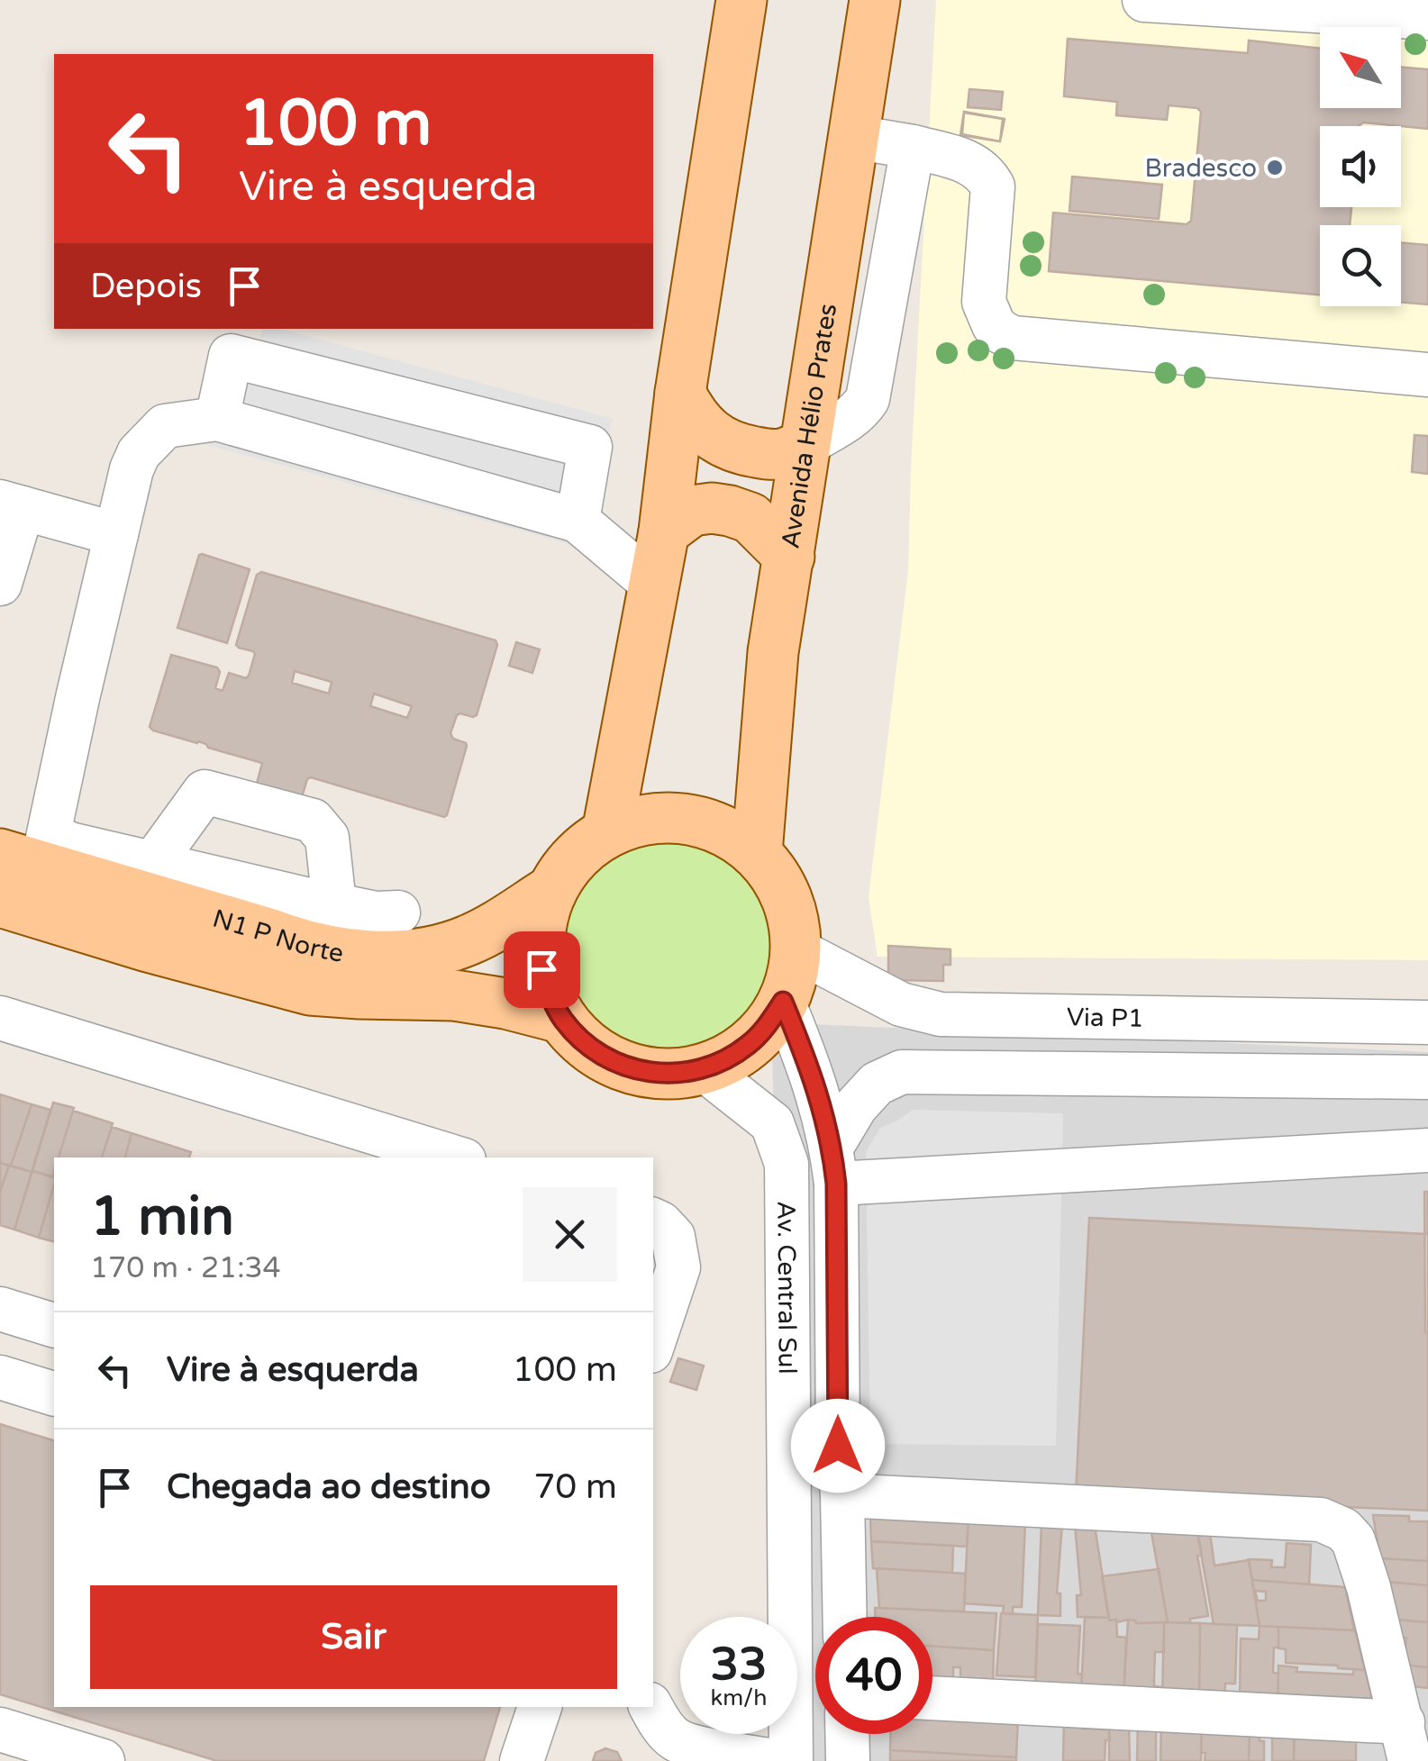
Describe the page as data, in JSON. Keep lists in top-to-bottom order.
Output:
{
  "streets": {
    "main road": ["Avenida Hélio Prates", "N1 P Norte"],
    "street": ["Via P1", "Av. Central Sul"]
  },
  "crossings": [
    ["Avenida Hélio Prates", "N1 P Norte"],
    ["Avenida Hélio Prates", "Via P1"],
    ["Avenida Hélio Prates", "Av. Central Sul"],
    ["N1 P Norte", "Via P1"],
    ["N1 P Norte", "Av. Central Sul"],
    ["Via P1", "Av. Central Sul"]
  ],
  "places": ["Bradesco"],
  "north": "top left",
  "page": {
    "turn": ["100 m", "Vire à esquerda"],
    "then": "Depois",
    "heading": ["1 min", "170 m · 21:34"],
    "list": [
      {
        "name": "Vire à esquerda",
        "value": "100 m"
      },
      {
        "name": "Chegada ao destino",
        "value": "70 m"
      }
    ],
    "buttons": "Sair",
    "speed": "33 km/h",
    "limit": "40"
  }
}
